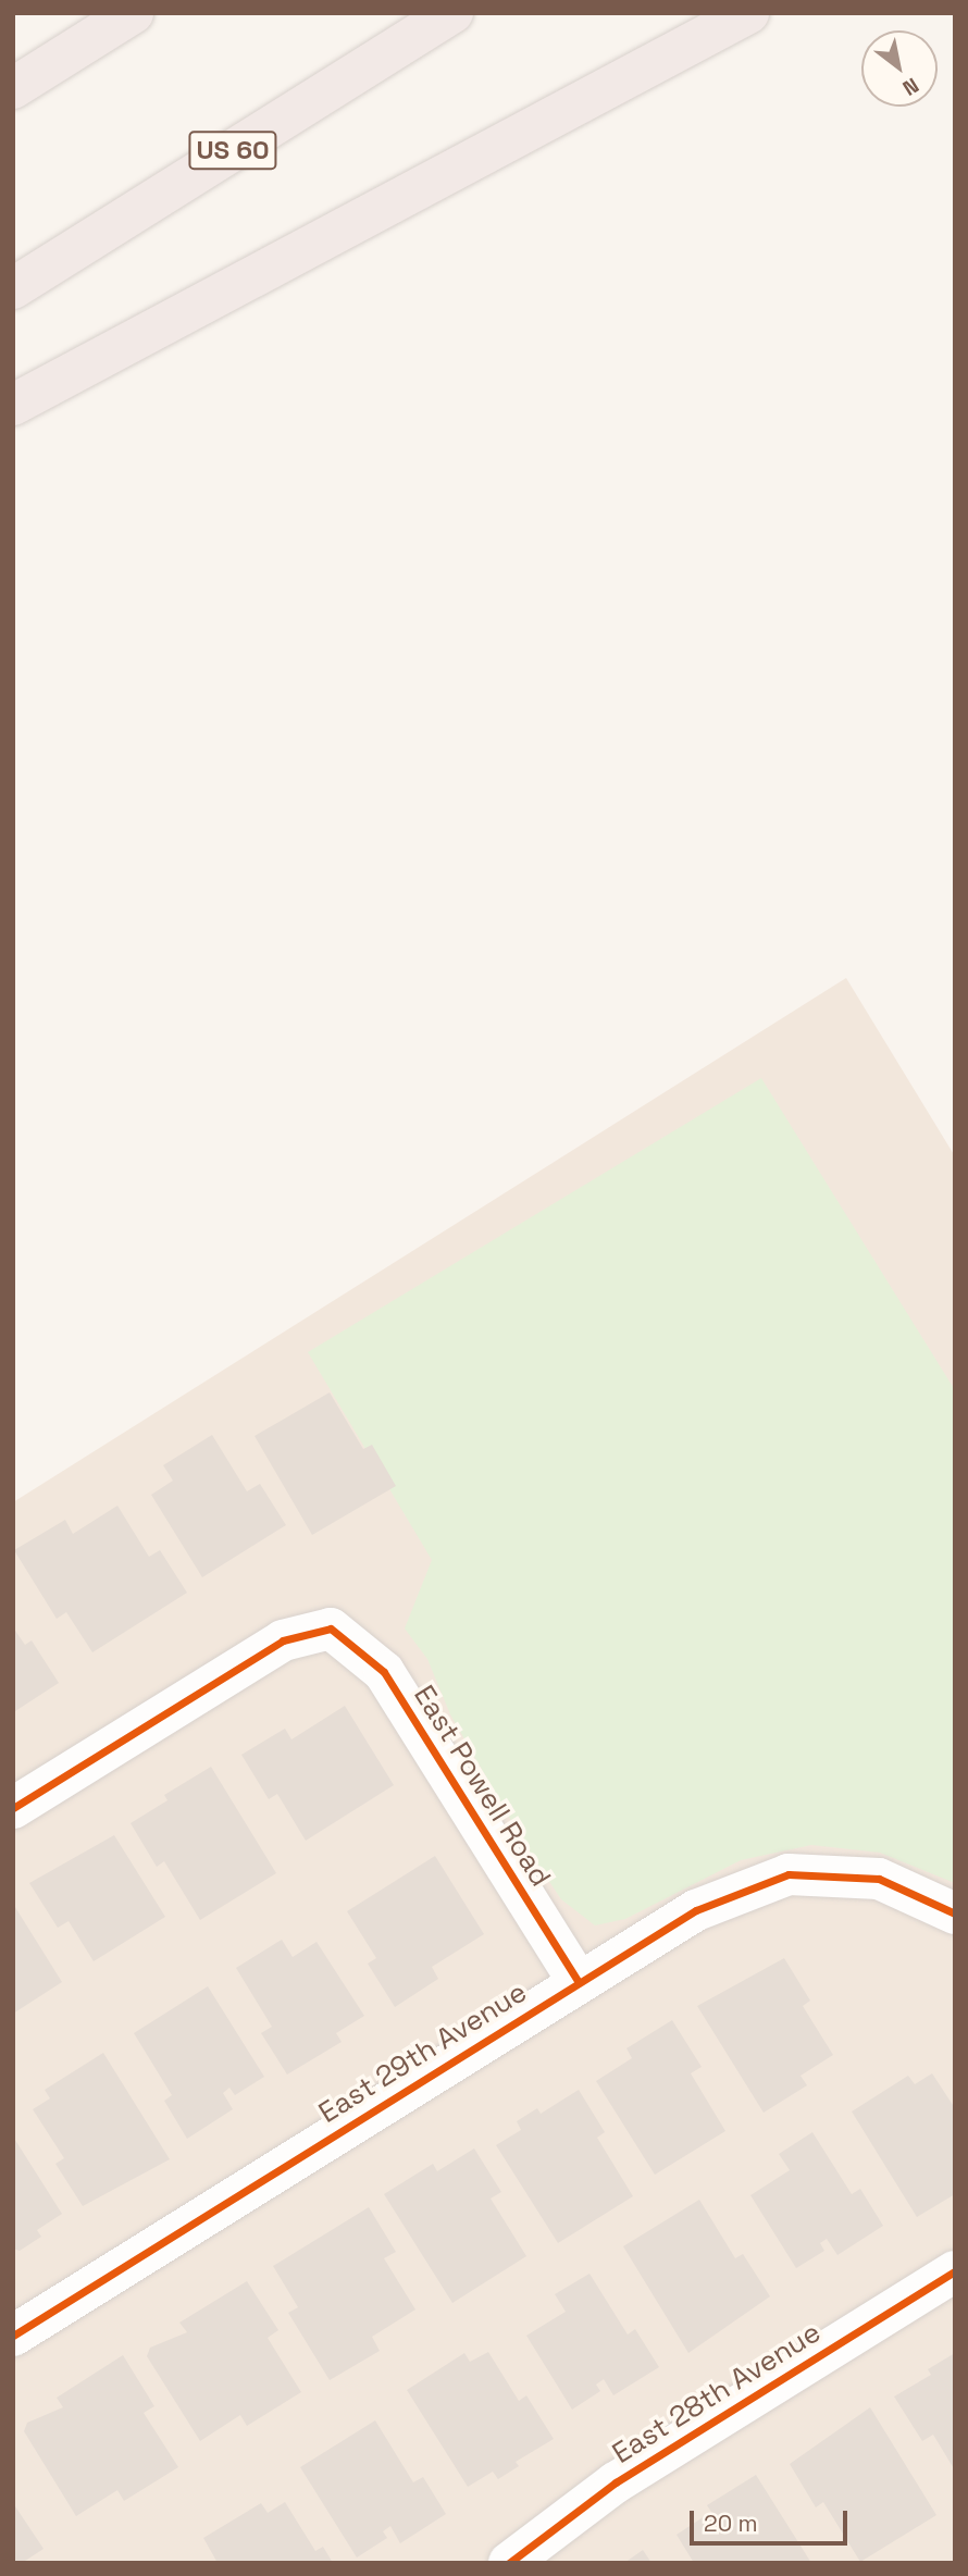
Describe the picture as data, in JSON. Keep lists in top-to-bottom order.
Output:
{
  "streets": {
    "highway": ["US 60"],
    "street": ["East Powell Road", "East 29th Avenue", "East 28th Avenue"]
  },
  "crossings": [
    ["East Powell Road", "East 29th Avenue"]
  ],
  "scale_bar": "20 m",
  "north": "bottom right"
}
